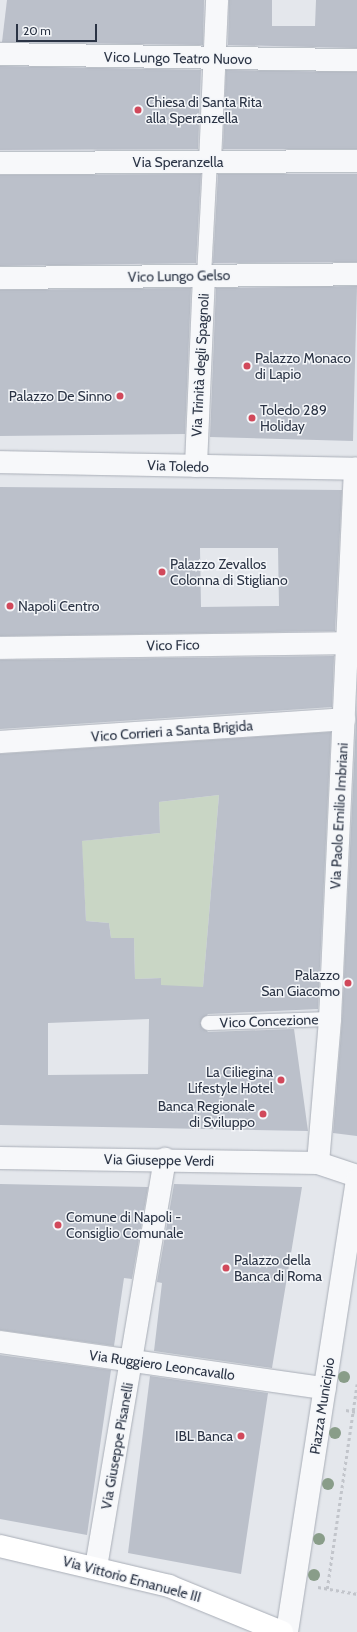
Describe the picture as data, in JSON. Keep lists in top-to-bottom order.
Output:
{
  "streets": {
    "street": [
      "Vico Lungo Teatro Nuovo",
      "Via Speranzella",
      "Vico Lungo Gelso",
      "Via Trinità degli Spagnoli",
      "Via Toledo",
      "Vico Fico",
      "Vico Corrieri a Santa Brigida",
      "Via Paolo Emilio Imbriani",
      "Via Giuseppe Verdi",
      "Via Ruggiero Leoncavallo",
      "Piazza Municipio",
      "Via Giuseppe Pisanelli",
      "Via Vittorio Emanuele III"
    ],
    "lane": ["Vico Concezione"]
  },
  "crossings": [
    ["Vico Lungo Teatro Nuovo", "Via Trinità degli Spagnoli"],
    ["Via Speranzella", "Via Trinità degli Spagnoli"],
    ["Vico Lungo Gelso", "Via Trinità degli Spagnoli"],
    ["Via Trinità degli Spagnoli", "Via Toledo"],
    ["Via Toledo", "Via Paolo Emilio Imbriani"],
    ["Vico Fico", "Via Paolo Emilio Imbriani"],
    ["Vico Corrieri a Santa Brigida", "Via Paolo Emilio Imbriani"],
    ["Via Paolo Emilio Imbriani", "Vico Concezione"],
    ["Via Paolo Emilio Imbriani", "Via Giuseppe Verdi"],
    ["Via Giuseppe Verdi", "Via Giuseppe Pisanelli"],
    ["Via Ruggiero Leoncavallo", "Piazza Municipio"],
    ["Via Ruggiero Leoncavallo", "Via Giuseppe Pisanelli"],
    ["Via Giuseppe Pisanelli", "Via Vittorio Emanuele III"]
  ],
  "places": [
    "Chiesa di Santa Rita alla Speranzella",
    "Palazzo Monaco di Lapio",
    "Palazzo De Sinno",
    "Toledo 289 Holiday",
    "Palazzo Zevallos Colonna di Stigliano",
    "Napoli Centro",
    "Palazzo San Giacomo",
    "La Ciliegina Lifestyle Hotel",
    "Banca Regionale di Sviluppo",
    "Comune di Napoli - Consiglio Comunale",
    "Palazzo della Banca di Roma",
    "IBL Banca"
  ],
  "scale_bar": "20 m"
}
